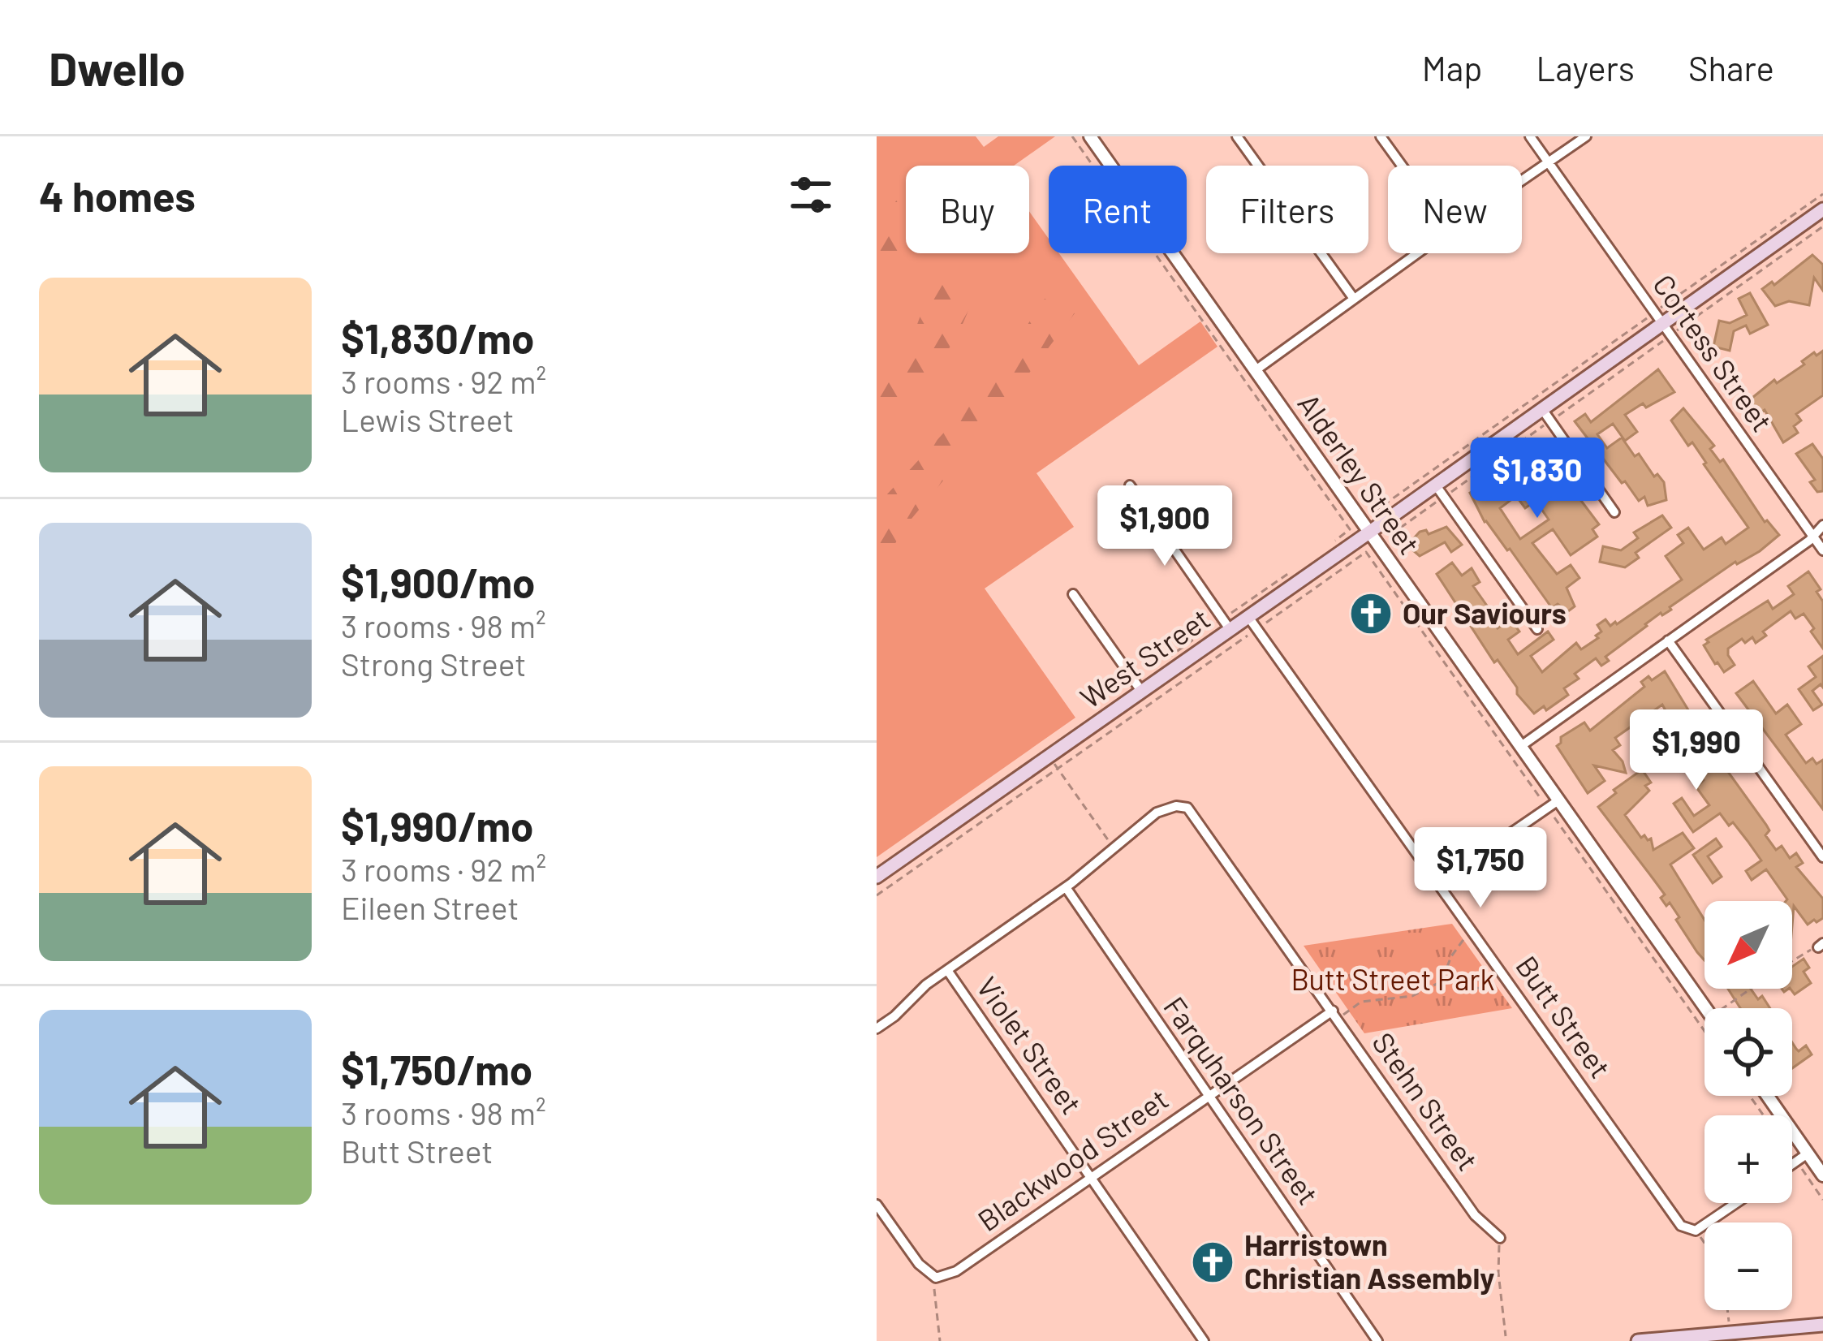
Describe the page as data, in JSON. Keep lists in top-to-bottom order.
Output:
{
  "streets": {
    "main road": ["West Street"],
    "street": [
      "Cortess Street",
      "Alderley Street",
      "Butt Street",
      "Violet Street",
      "Farquharson Street",
      "Stehn Street",
      "Blackwood Street"
    ]
  },
  "crossings": [
    ["Cortess Street", "West Street"],
    ["Alderley Street", "West Street"],
    ["West Street", "Butt Street"],
    ["Violet Street", "Blackwood Street"],
    ["Farquharson Street", "Blackwood Street"],
    ["Stehn Street", "Blackwood Street"]
  ],
  "parks": ["Butt Street Park"],
  "places": {
    "church": ["Our Saviours", "Harristown Christian Assembly"]
  },
  "north": "bottom left",
  "page": {
    "header": "Dwello",
    "nav": ["Map", "Layers", "Share"],
    "heading": "4 homes",
    "chip": [
      "Buy",
      "Rent",
      "Filters",
      "New"
    ],
    "list": [
      {
        "name": "$1,830/mo",
        "note": "3 rooms · 92 m² · Lewis Street"
      },
      {
        "name": "$1,900/mo",
        "note": "3 rooms · 98 m² · Strong Street"
      },
      {
        "name": "$1,990/mo",
        "note": "3 rooms · 92 m² · Eileen Street"
      },
      {
        "name": "$1,750/mo",
        "note": "3 rooms · 98 m² · Butt Street"
      }
    ],
    "price": [
      "$1,830",
      "$1,900",
      "$1,990",
      "$1,750"
    ],
    "map_buttons": ["+", "−"]
  }
}
